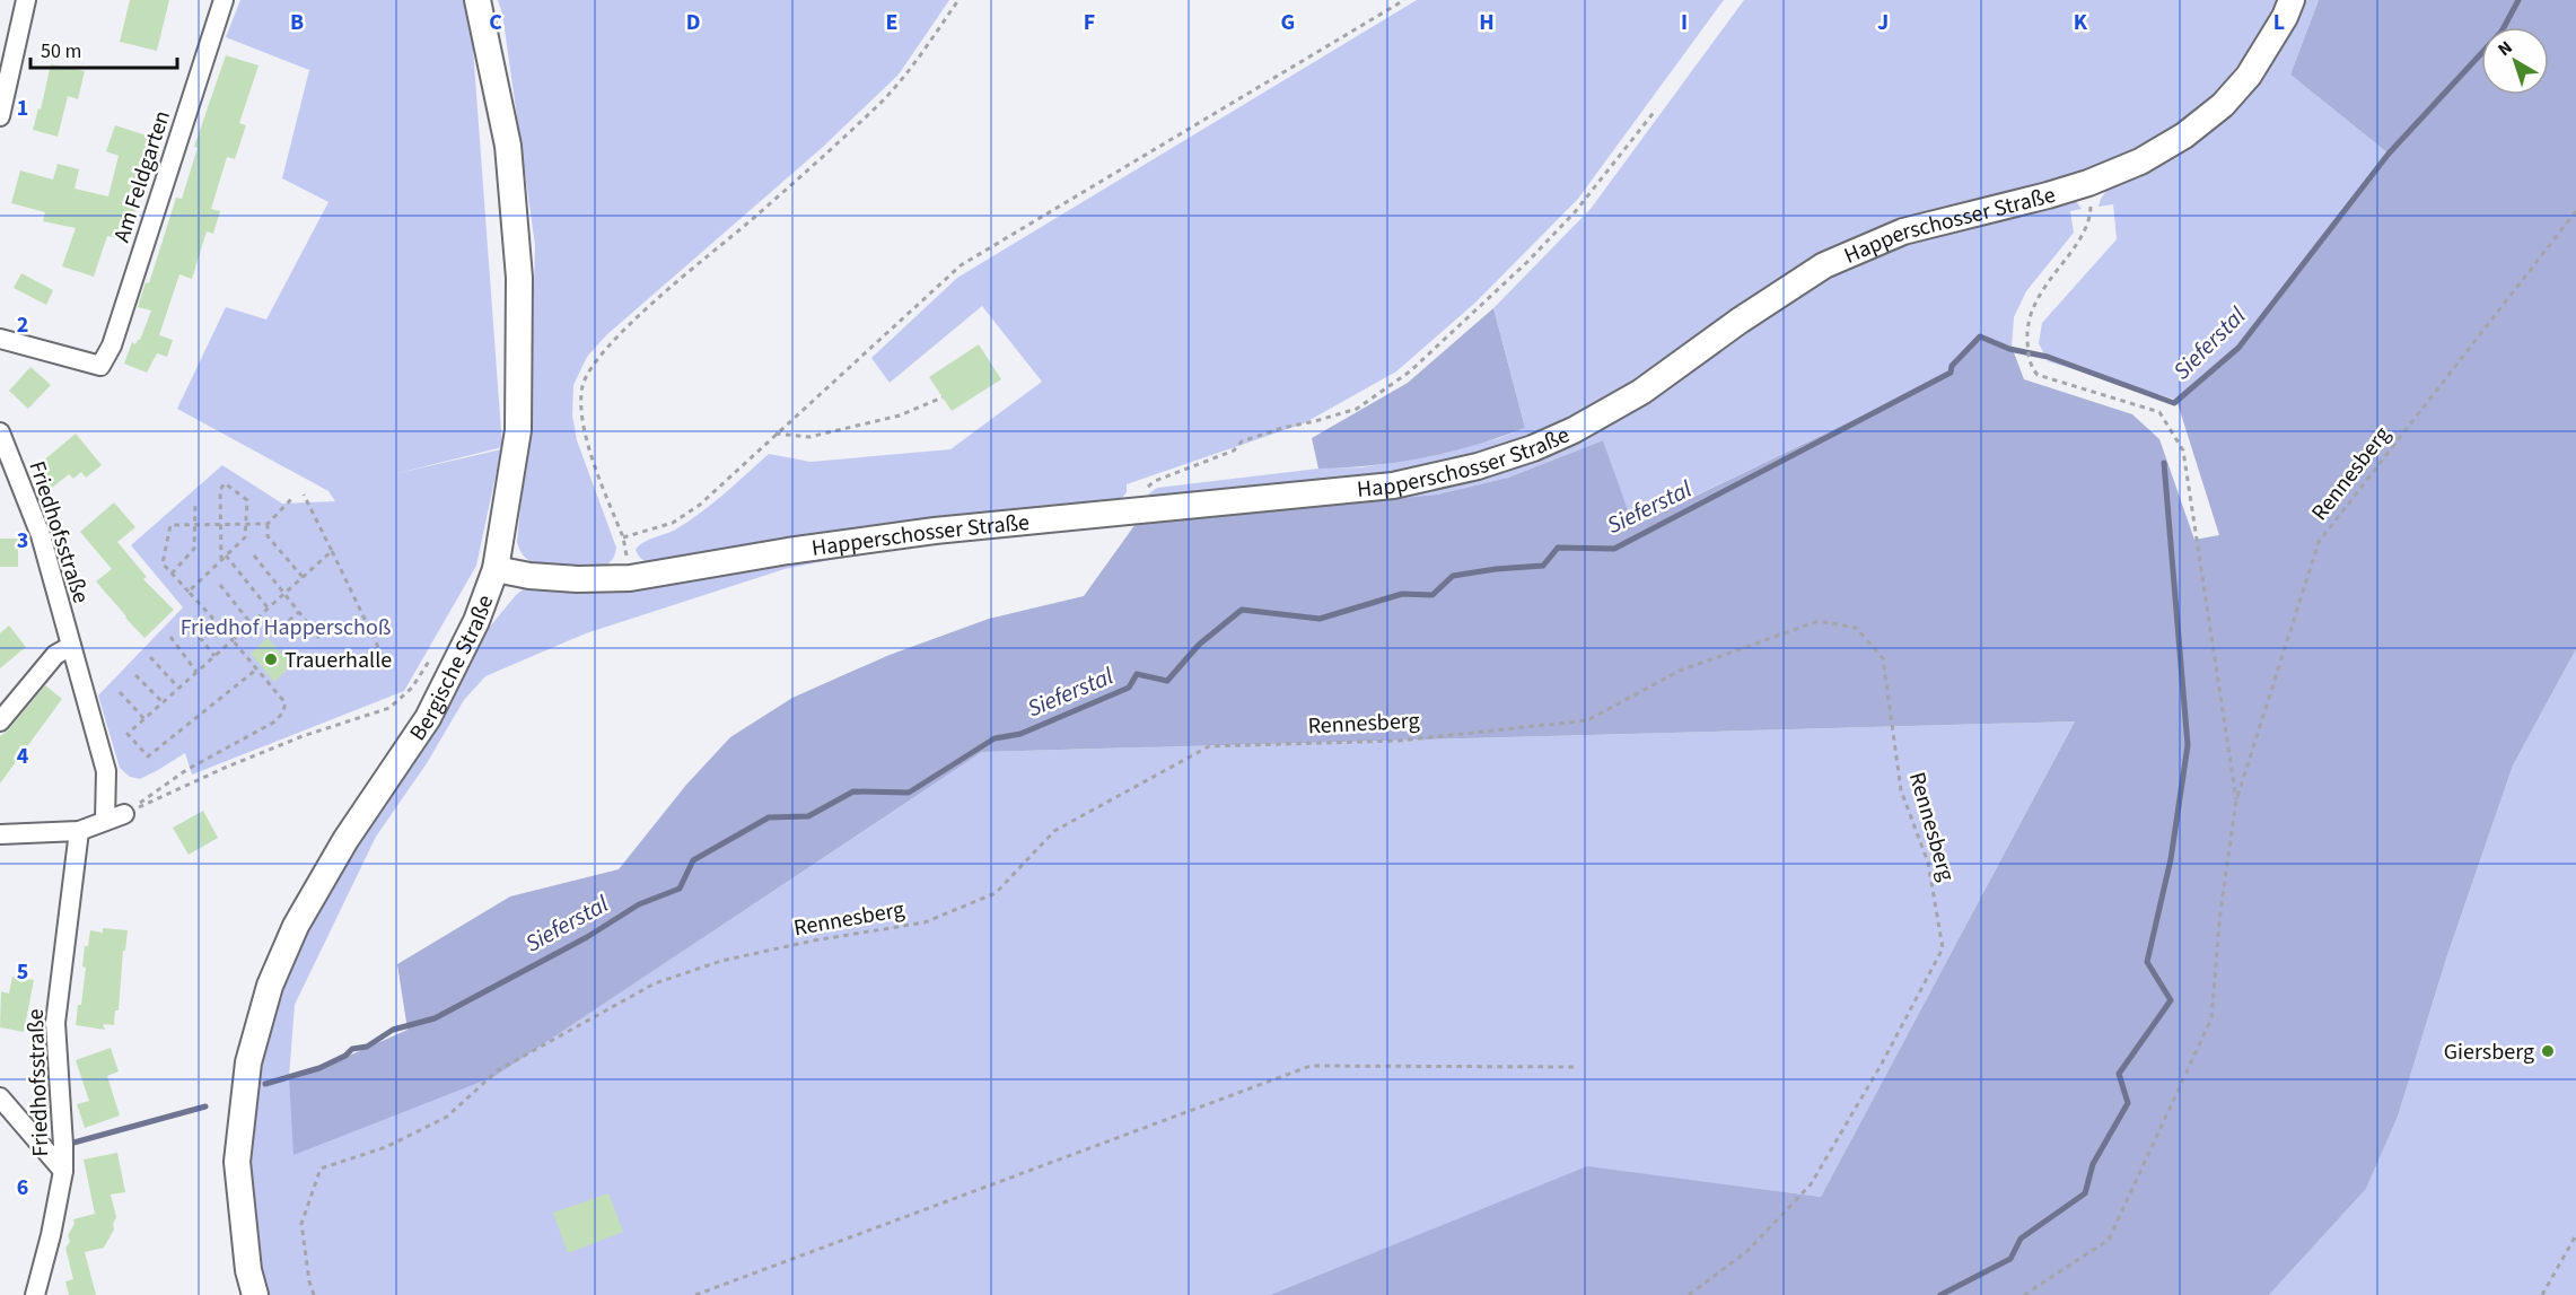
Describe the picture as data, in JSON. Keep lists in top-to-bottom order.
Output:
{
  "streets": {
    "street": [
      "Am Feldgarten",
      "Happerschosser Straße",
      "Friedhofsstraße",
      "Bergische Straße"
    ],
    "path": ["Rennesberg"]
  },
  "crossings": [
    ["Happerschosser Straße", "Rennesberg"],
    ["Happerschosser Straße", "Bergische Straße"]
  ],
  "water": ["Sieferstal"],
  "parks": ["Friedhof Happerschoß"],
  "places": ["Trauerhalle", "Giersberg"],
  "scale_bar": "50 m",
  "north": "top left",
  "grid": {
    "columns": [
      "B",
      "C",
      "D",
      "E",
      "F",
      "G",
      "H",
      "I",
      "J",
      "K",
      "L"
    ],
    "rows": [
      "1",
      "2",
      "3",
      "4",
      "5",
      "6"
    ]
  }
}
